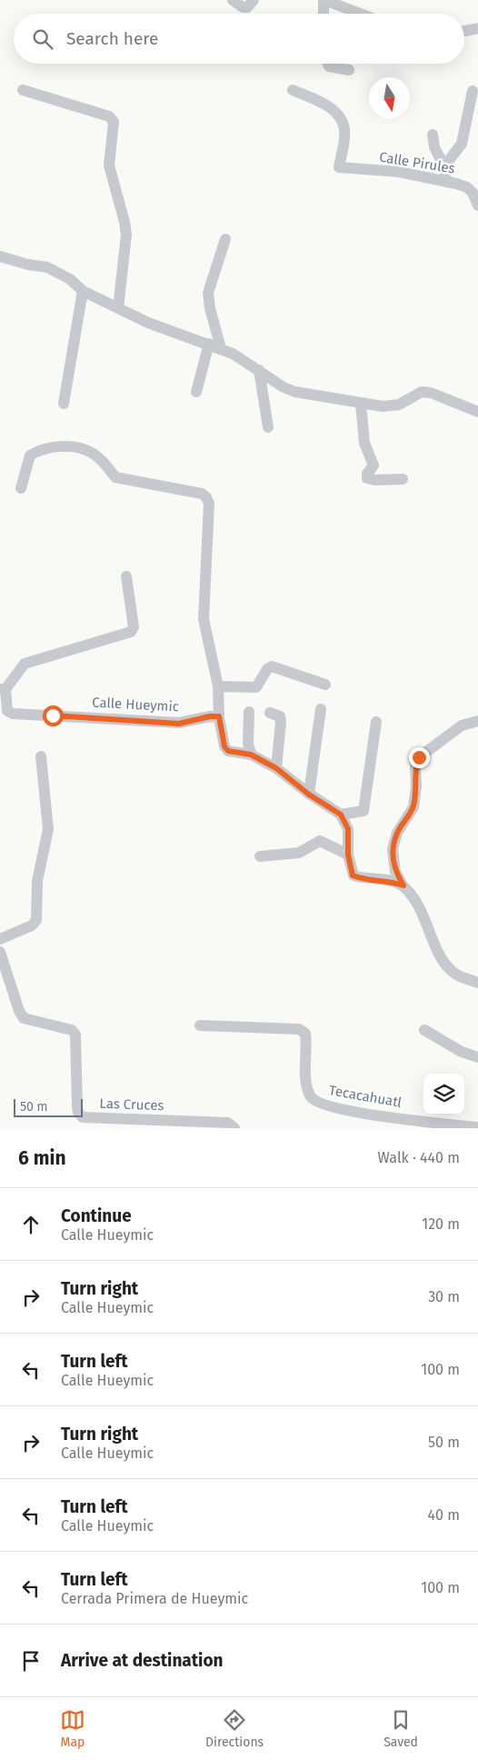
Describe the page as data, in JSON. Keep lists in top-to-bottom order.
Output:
{
  "streets": {
    "street": [
      "Calle Pirules",
      "Calle Hueymic",
      "Tecacahuatl",
      "Las Cruces"
    ]
  },
  "scale_bar": "50 m",
  "north": "bottom",
  "page": {
    "search": "Search here",
    "scale": "50 m",
    "heading": ["6 min", "Walk · 440 m"],
    "list": [
      ["Continue", "Calle Hueymic", "120 m"],
      ["Turn right", "Calle Hueymic", "30 m"],
      ["Turn left", "Calle Hueymic", "100 m"],
      ["Turn right", "Calle Hueymic", "50 m"],
      ["Turn left", "Calle Hueymic", "40 m"],
      ["Turn left", "Cerrada Primera de Hueymic", "100 m"],
      "Arrive at destination"
    ],
    "nav": ["Map", "Directions", "Saved"]
  }
}
